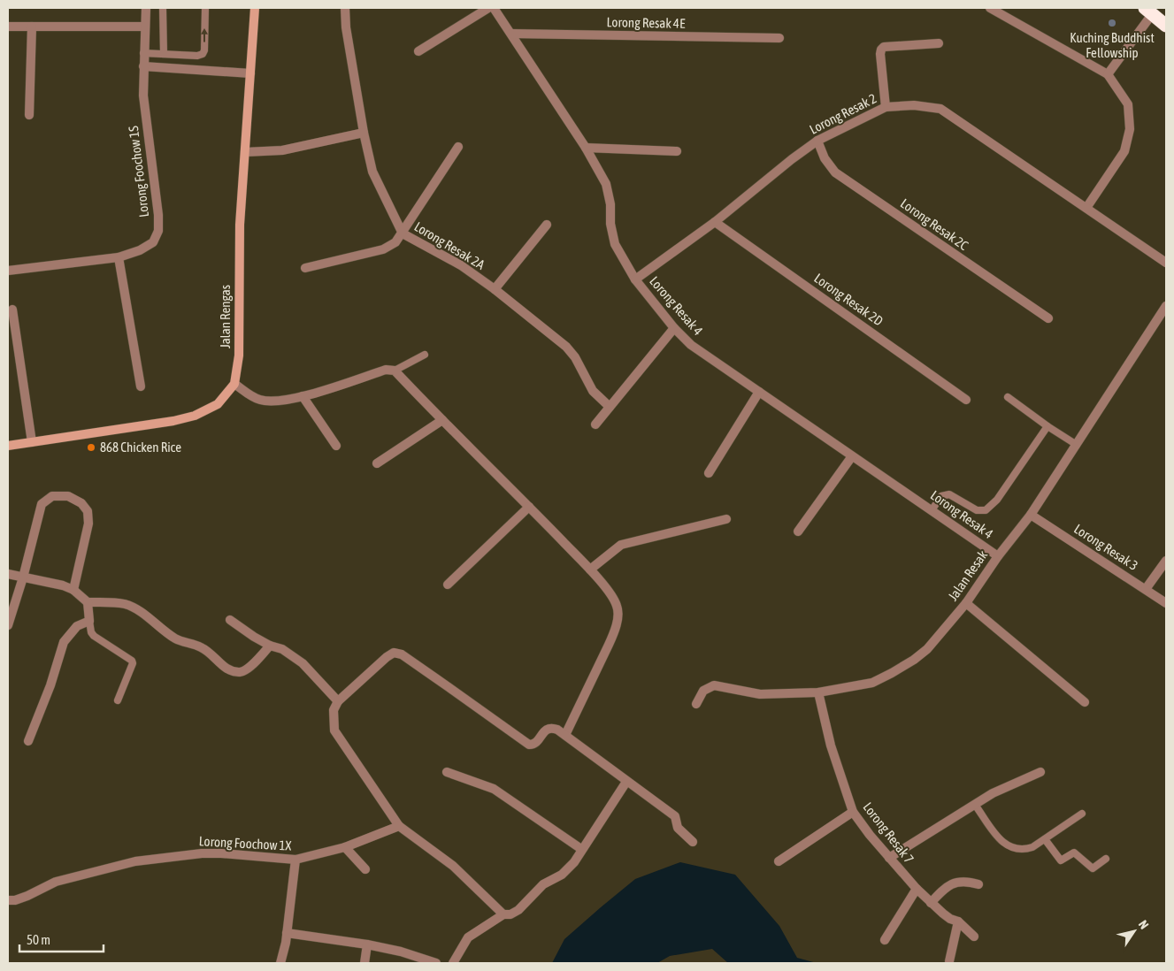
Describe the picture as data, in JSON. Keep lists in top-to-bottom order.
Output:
{
  "streets": {
    "street": [
      "Lorong Resak 4E",
      "Lorong Resak 2",
      "Lorong Foochow 1S",
      "Lorong Resak 2C",
      "Lorong Resak 2A",
      "Lorong Resak 2D",
      "Lorong Resak 4",
      "Jalan Rengas",
      "Lorong Resak 3",
      "Jalan Resak",
      "Lorong Resak 7",
      "Lorong Foochow 1X"
    ]
  },
  "crossings": [
    ["Lorong Resak 4E", "Lorong Resak 4"],
    ["Lorong Resak 2", "Lorong Resak 2C"],
    ["Lorong Resak 2", "Lorong Resak 2D"],
    ["Lorong Resak 2", "Lorong Resak 4"],
    ["Lorong Resak 4", "Jalan Resak"],
    ["Lorong Resak 3", "Jalan Resak"],
    ["Jalan Resak", "Lorong Resak 7"]
  ],
  "places": ["Kuching Buddhist Fellowship", "868 Chicken Rice"],
  "scale_bar": "50 m",
  "north": "top right"
}
